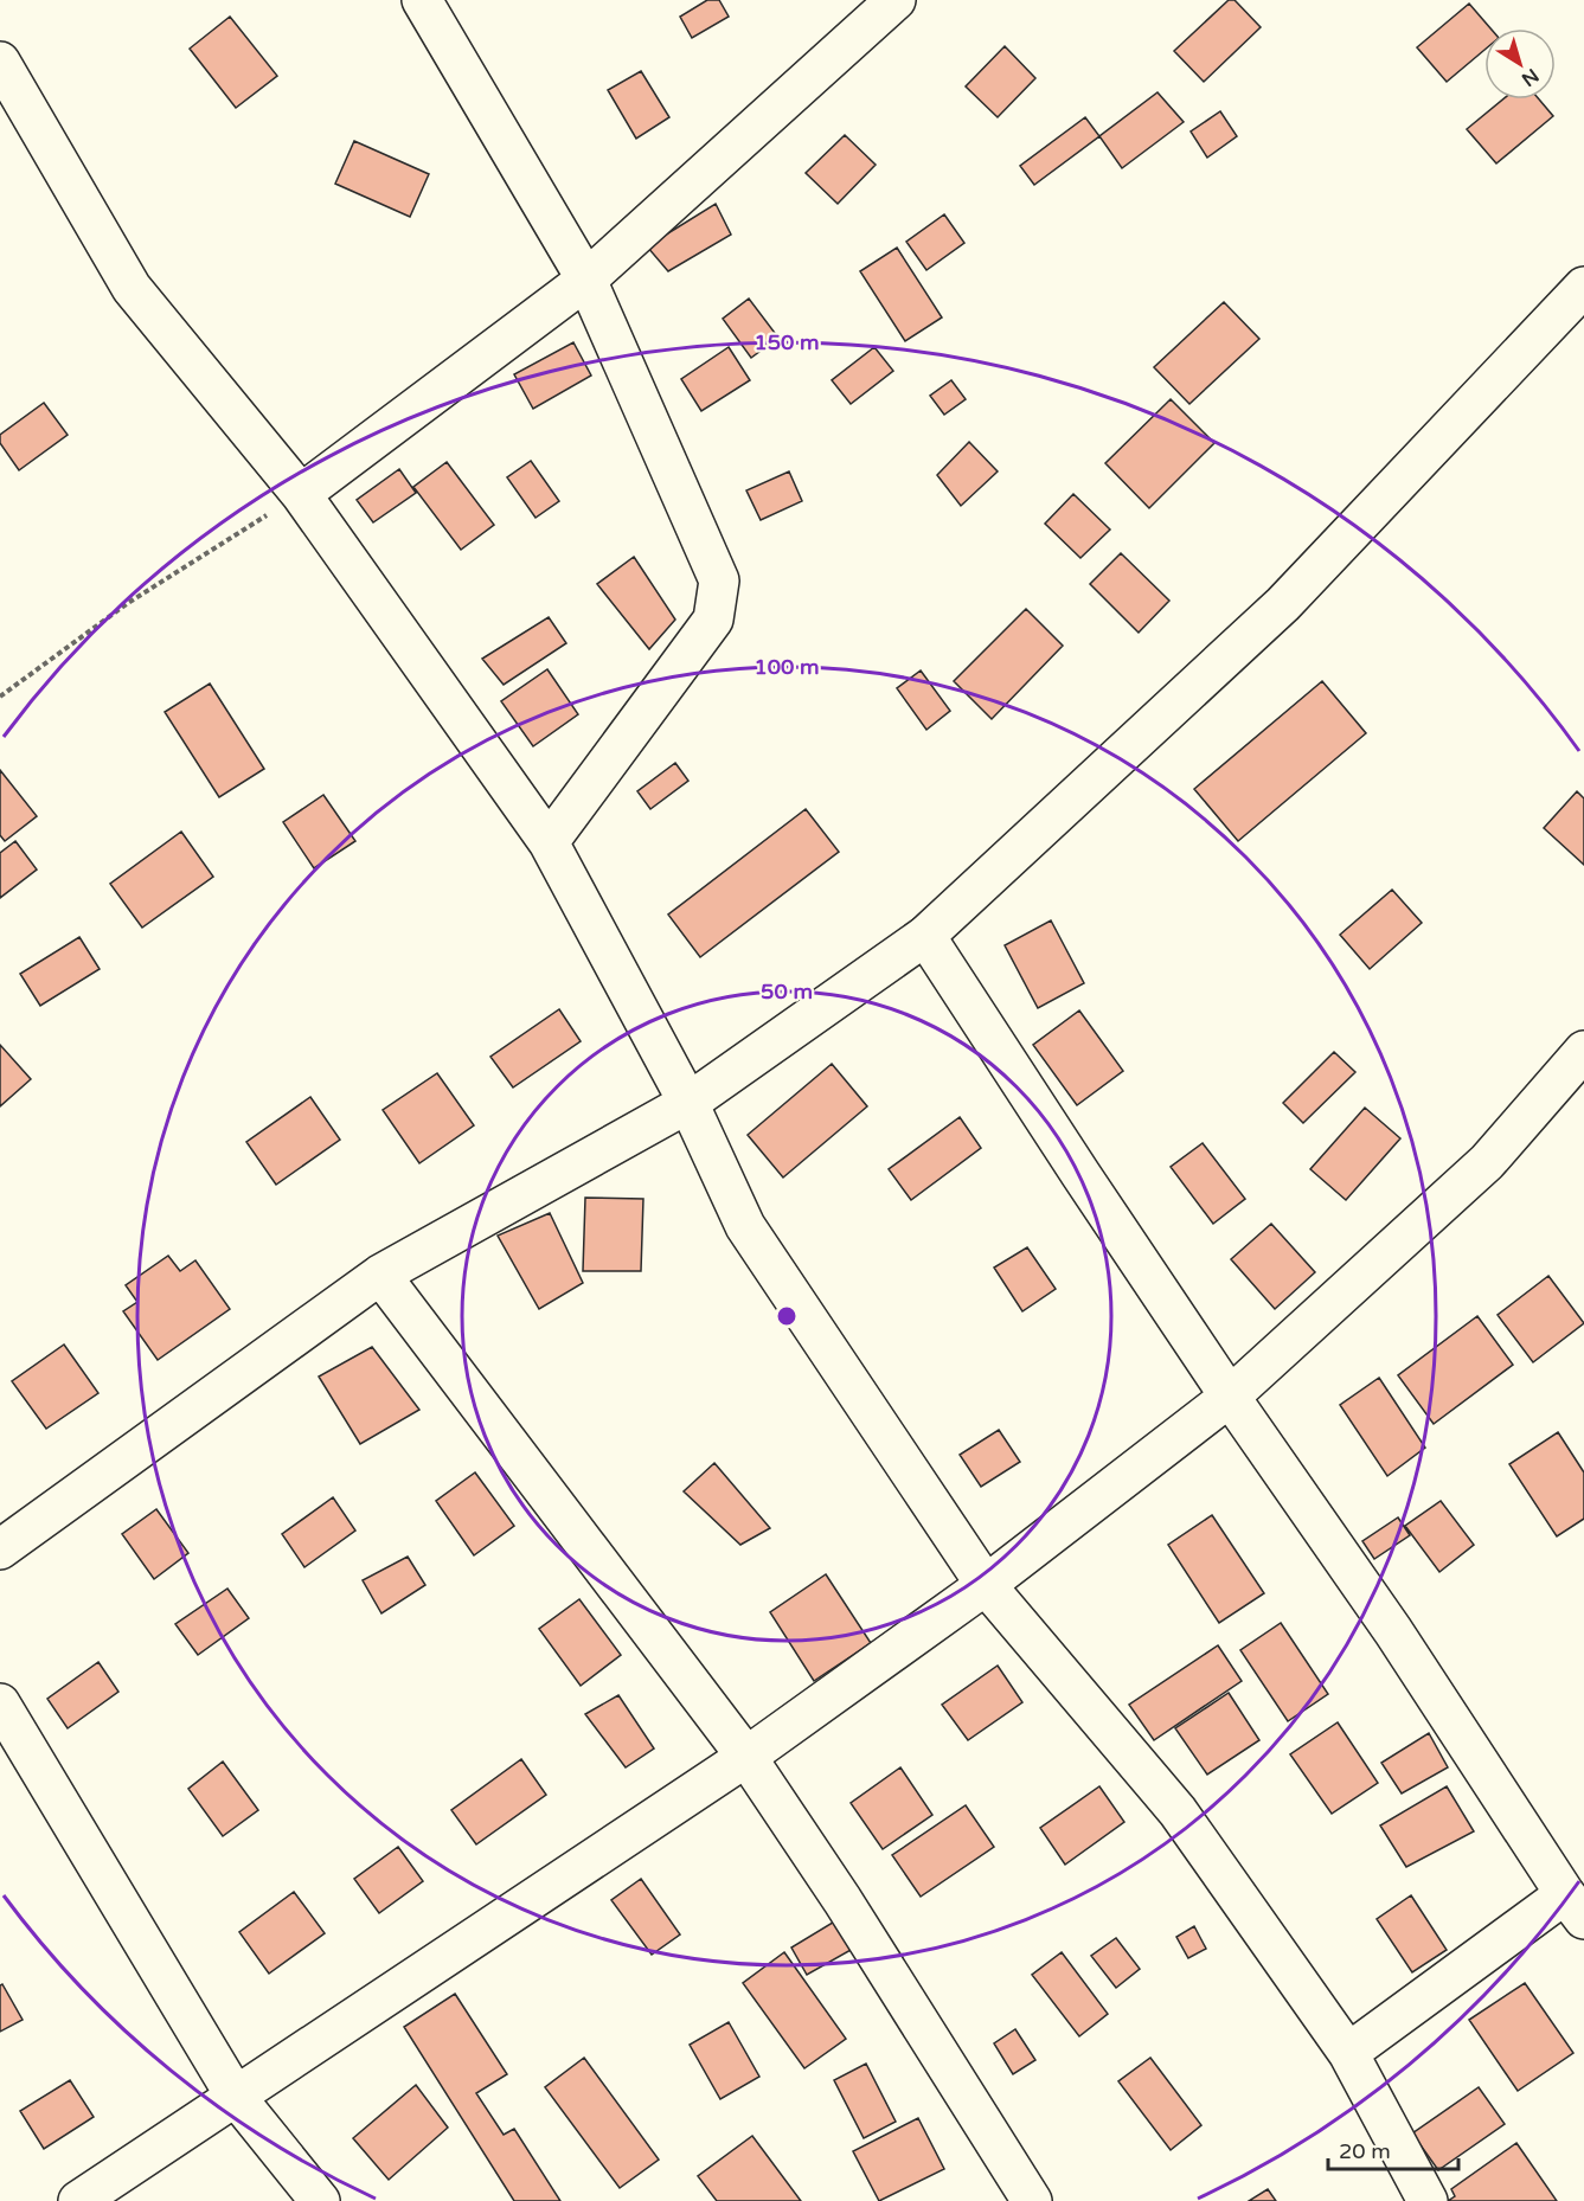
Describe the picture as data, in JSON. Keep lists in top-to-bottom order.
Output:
{
  "scale_bar": "20 m",
  "north": "bottom right",
  "rings": ["150 m", "100 m", "50 m"]
}
